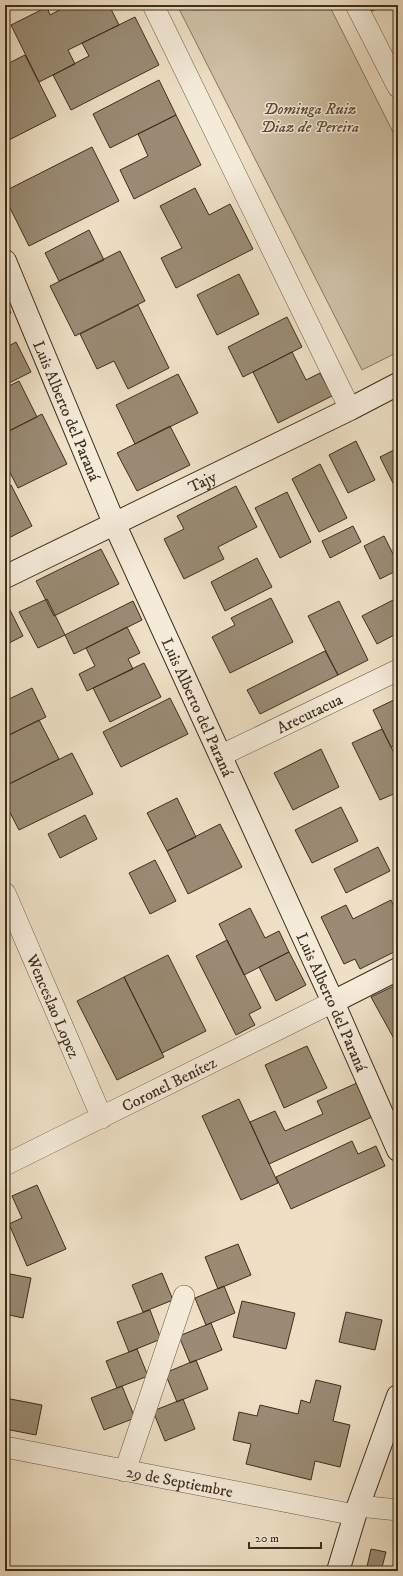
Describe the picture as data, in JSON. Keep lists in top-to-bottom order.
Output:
{
  "streets": {
    "main road": ["Luis Alberto del Paraná", "Tajy"],
    "street": [
      "Arecutacua",
      "Wenceslao Lopez",
      "Coronel Benítez",
      "29 de Septiembre"
    ]
  },
  "crossings": [
    ["Luis Alberto del Paraná", "Tajy"],
    ["Luis Alberto del Paraná", "Arecutacua"],
    ["Luis Alberto del Paraná", "Coronel Benítez"],
    ["Wenceslao Lopez", "Coronel Benítez"]
  ],
  "parks": ["Dominga Ruiz Diaz de Pereira"],
  "scale_bar": "20 m"
}
